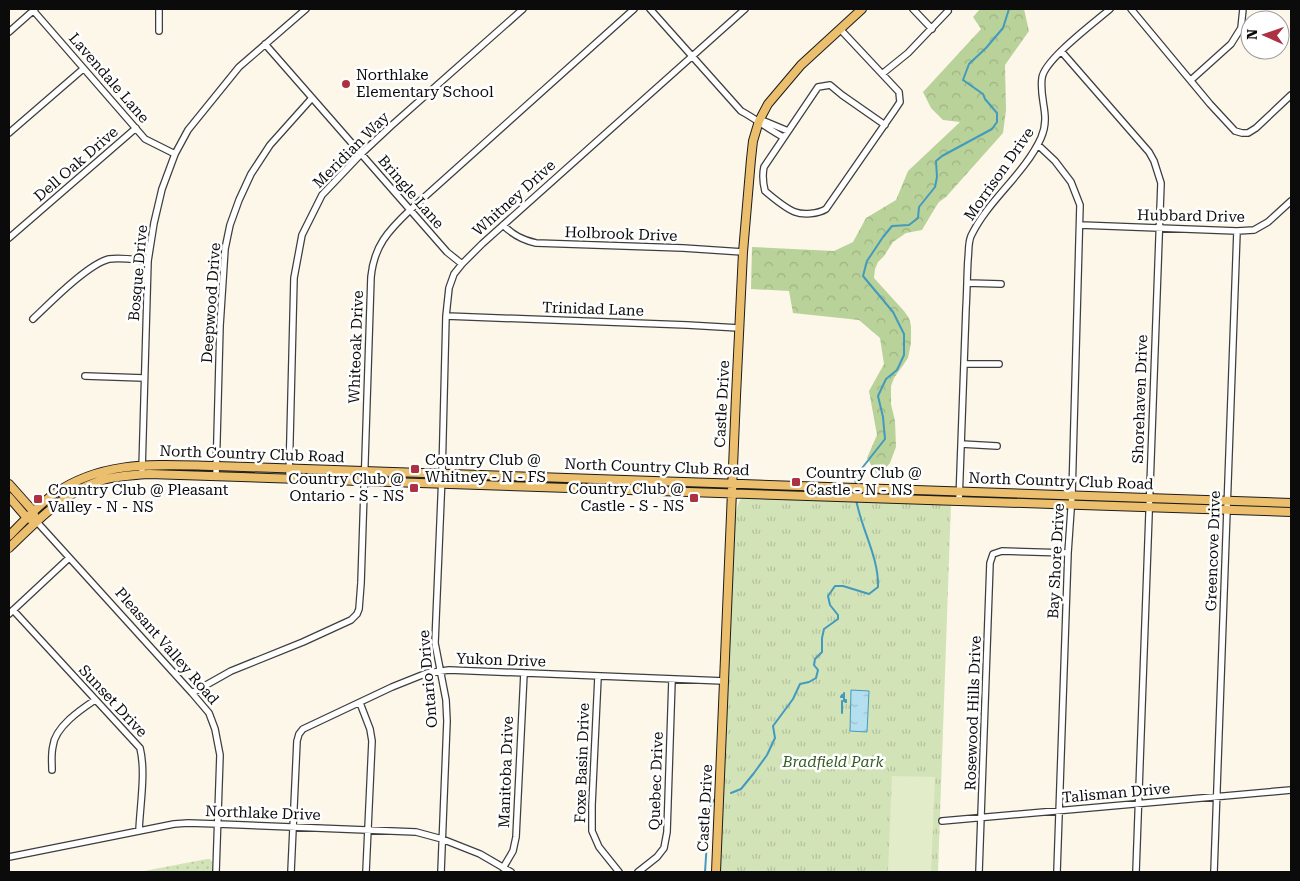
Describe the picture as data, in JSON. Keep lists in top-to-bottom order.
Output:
{
  "streets": {
    "main road": ["Castle Drive", "North Country Club Road", "Pleasant Valley Road"],
    "street": [
      "Lavendale Lane",
      "Meridian Way",
      "Dell Oak Drive",
      "Morrison Drive",
      "Bringle Lane",
      "Whitney Drive",
      "Hubbard Drive",
      "Holbrook Drive",
      "Bosque Drive",
      "Deepwood Drive",
      "Trinidad Lane",
      "Whiteoak Drive",
      "Shorehaven Drive",
      "Greencove Drive",
      "Bay Shore Drive",
      "Yukon Drive",
      "Ontario Drive",
      "Sunset Drive",
      "Rosewood Hills Drive",
      "Foxe Basin Drive",
      "Manitoba Drive",
      "Quebec Drive",
      "Talisman Drive",
      "Northlake Drive"
    ]
  },
  "crossings": [
    ["Lavendale Lane", "Dell Oak Drive"],
    ["Lavendale Lane", "Bosque Drive"],
    ["Meridian Way", "Bringle Lane"],
    ["Meridian Way", "North Country Club Road"],
    ["Morrison Drive", "Shorehaven Drive"],
    ["Morrison Drive", "North Country Club Road"],
    ["Morrison Drive", "Bay Shore Drive"],
    ["Bringle Lane", "Whitney Drive"],
    ["Bringle Lane", "Bosque Drive"],
    ["Bringle Lane", "Deepwood Drive"],
    ["Bringle Lane", "Whiteoak Drive"],
    ["Whitney Drive", "Holbrook Drive"],
    ["Whitney Drive", "Trinidad Lane"],
    ["Whitney Drive", "North Country Club Road"],
    ["Whitney Drive", "Ontario Drive"],
    ["Hubbard Drive", "Shorehaven Drive"],
    ["Hubbard Drive", "Greencove Drive"],
    ["Hubbard Drive", "Bay Shore Drive"],
    ["Holbrook Drive", "Castle Drive"],
    ["Bosque Drive", "North Country Club Road"],
    ["Deepwood Drive", "North Country Club Road"],
    ["Trinidad Lane", "Castle Drive"],
    ["Whiteoak Drive", "North Country Club Road"],
    ["Whiteoak Drive", "Pleasant Valley Road"],
    ["Shorehaven Drive", "North Country Club Road"],
    ["Shorehaven Drive", "Talisman Drive"],
    ["Castle Drive", "North Country Club Road"],
    ["Castle Drive", "Yukon Drive"],
    ["North Country Club Road", "Greencove Drive"],
    ["North Country Club Road", "Bay Shore Drive"],
    ["North Country Club Road", "Pleasant Valley Road"],
    ["North Country Club Road", "Ontario Drive"],
    ["Greencove Drive", "Talisman Drive"],
    ["Bay Shore Drive", "Rosewood Hills Drive"],
    ["Bay Shore Drive", "Talisman Drive"],
    ["Pleasant Valley Road", "Northlake Drive"],
    ["Yukon Drive", "Ontario Drive"],
    ["Yukon Drive", "Foxe Basin Drive"],
    ["Yukon Drive", "Manitoba Drive"],
    ["Yukon Drive", "Quebec Drive"],
    ["Yukon Drive", "Northlake Drive"],
    ["Ontario Drive", "Northlake Drive"],
    ["Sunset Drive", "Northlake Drive"],
    ["Rosewood Hills Drive", "Talisman Drive"],
    ["Manitoba Drive", "Northlake Drive"]
  ],
  "parks": ["Bradfield Park"],
  "places": {
    "other": ["Northlake Elementary School"],
    "transit": [
      "Country Club @ Whitney - N - FS",
      "Country Club @ Castle - N - NS",
      "Country Club @ Ontario - S - NS",
      "Country Club @ Castle - S - NS",
      "Country Club @ Pleasant Valley - N - NS"
    ]
  },
  "north": "left"
}
